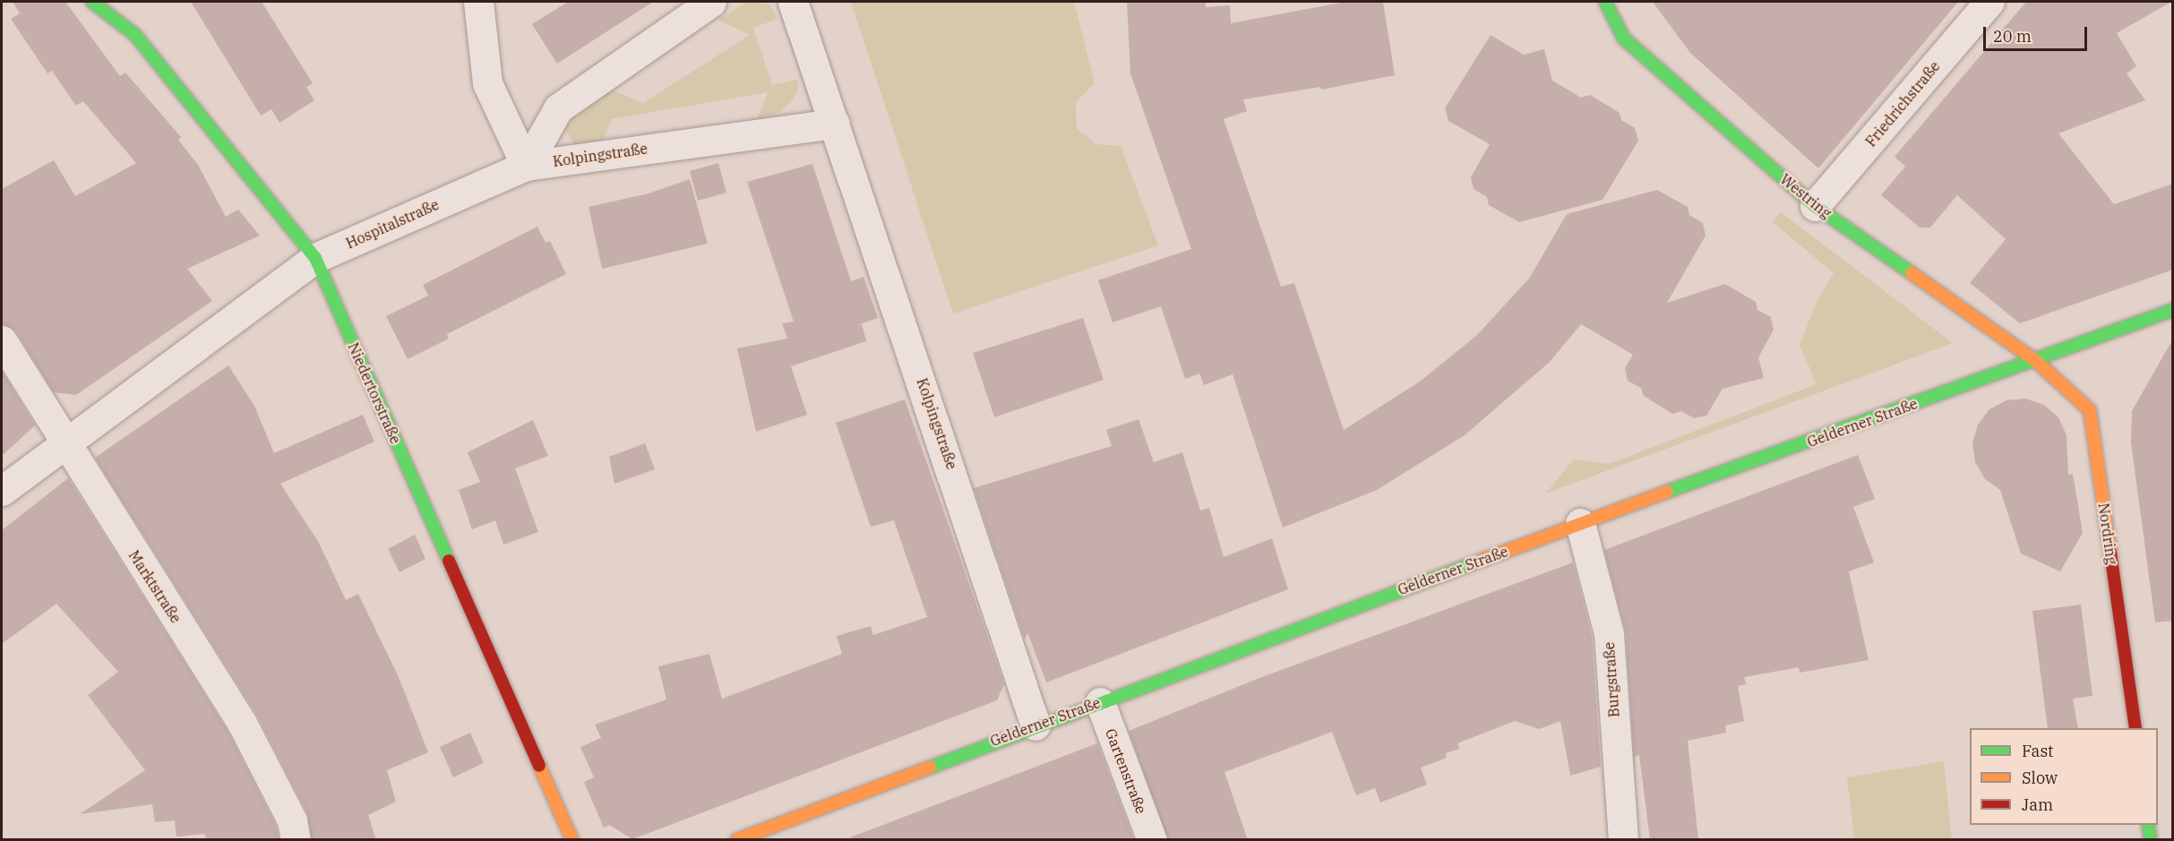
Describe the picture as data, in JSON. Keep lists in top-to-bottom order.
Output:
{
  "streets": {
    "street": [
      "Friedrichstraße",
      "Kolpingstraße",
      "Westring",
      "Hospitalstraße",
      "Niedertorstraße",
      "Gelderner Straße",
      "Nordring",
      "Marktstraße",
      "Burgstraße",
      "Gartenstraße"
    ]
  },
  "crossings": [
    ["Friedrichstraße", "Westring"],
    ["Kolpingstraße", "Hospitalstraße"],
    ["Kolpingstraße", "Gelderner Straße"],
    ["Westring", "Gelderner Straße"],
    ["Westring", "Nordring"],
    ["Hospitalstraße", "Niedertorstraße"],
    ["Hospitalstraße", "Marktstraße"],
    ["Gelderner Straße", "Nordring"],
    ["Gelderner Straße", "Burgstraße"],
    ["Gelderner Straße", "Gartenstraße"]
  ],
  "legend": ["Fast", "Slow", "Jam"],
  "scale_bar": "20 m"
}
